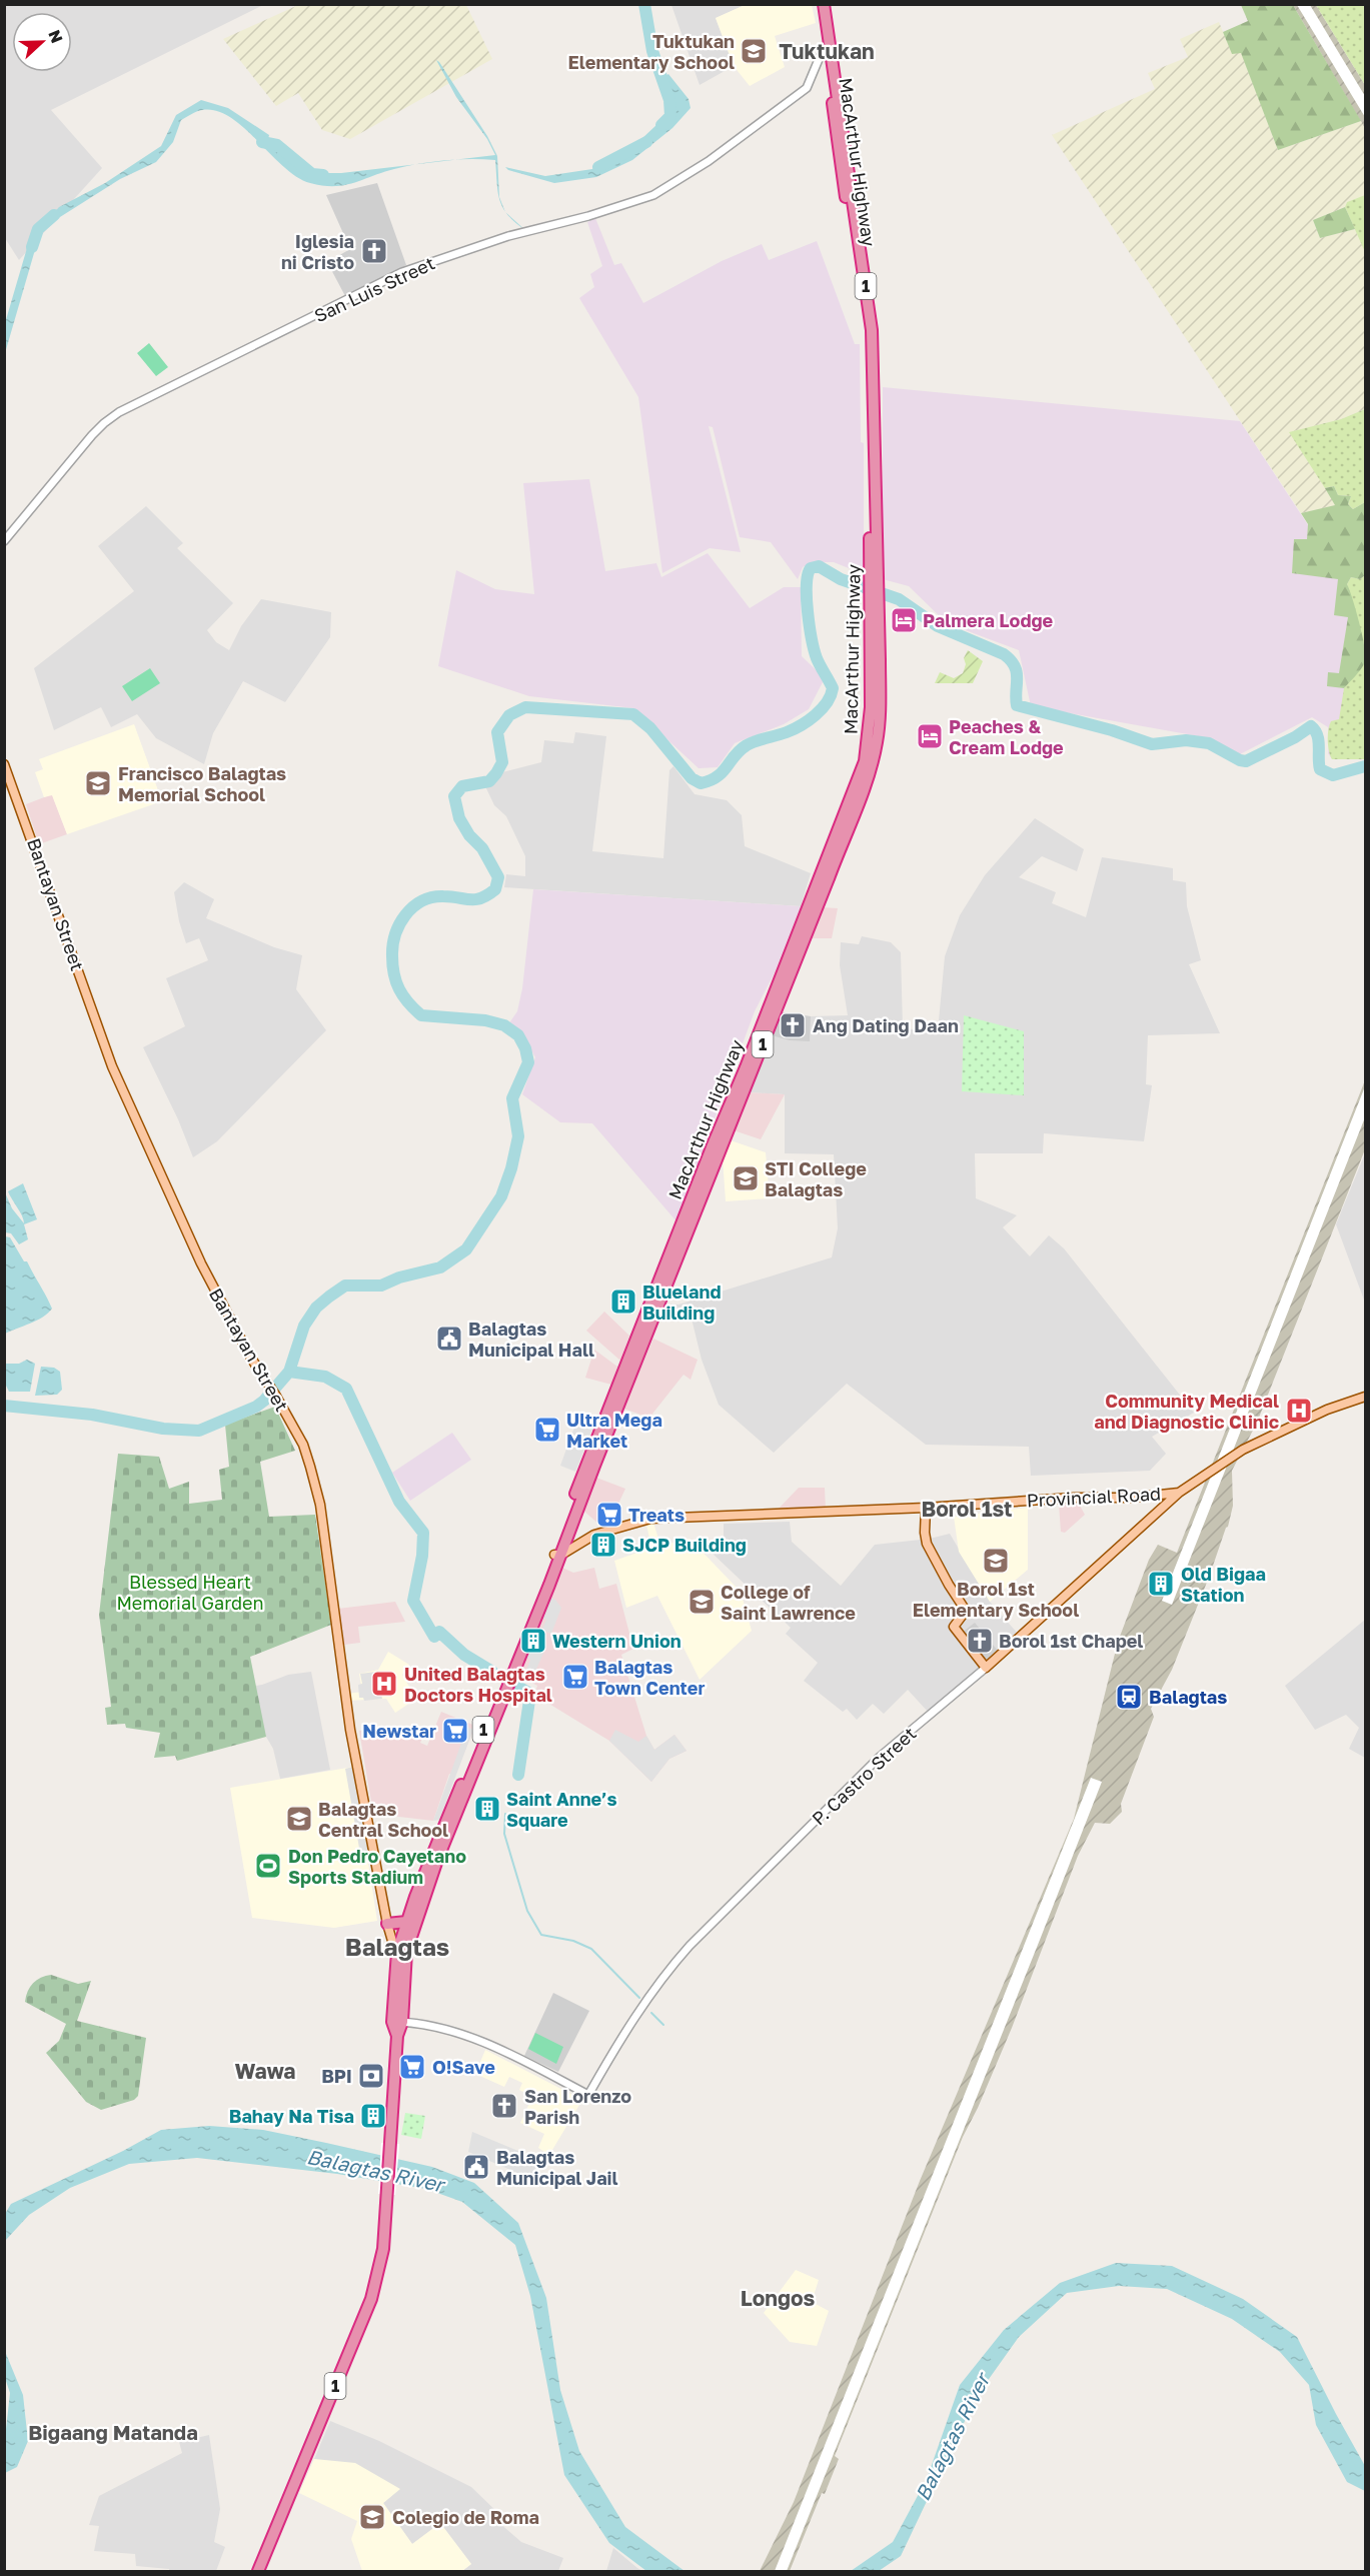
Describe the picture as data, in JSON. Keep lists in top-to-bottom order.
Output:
{
  "streets": {
    "highway": ["MacArthur Highway", "1"],
    "main road": ["Bantayan Street", "Provincial Road", "P. Castro Street"],
    "street": ["San Luis Street"]
  },
  "crossings": [
    ["MacArthur Highway", "San Luis Street"],
    ["MacArthur Highway", "Bantayan Street"],
    ["MacArthur Highway", "Provincial Road"],
    ["MacArthur Highway", "P. Castro Street"],
    ["Provincial Road", "P. Castro Street"]
  ],
  "districts": [
    "Tuktukan",
    "Borol 1st",
    "Balagtas",
    "Wawa",
    "Longos",
    "Bigaang Matanda"
  ],
  "water": ["Balagtas River"],
  "parks": ["Blessed Heart Memorial Garden"],
  "places": {
    "school or university": [
      "Tuktukan Elementary School",
      "Francisco Balagtas Memorial School",
      "STI College Balagtas",
      "Borol 1st Elementary School",
      "College of Saint Lawrence",
      "Balagtas Central School",
      "Colegio de Roma"
    ],
    "church": [
      "Iglesia ni Cristo",
      "Ang Dating Daan",
      "Borol 1st Chapel",
      "San Lorenzo Parish"
    ],
    "hotel": ["Palmera Lodge", "Peaches & Cream Lodge"],
    "building": [
      "Blueland Building",
      "SJCP Building",
      "Old Bigaa Station",
      "Western Union",
      "Saint Anne’s Square",
      "Bahay Na Tisa"
    ],
    "public building": ["Balagtas Municipal Hall", "Balagtas Municipal Jail"],
    "hospital": ["Community Medical and Diagnostic Clinic", "United Balagtas Doctors Hospital"],
    "supermarket": [
      "Ultra Mega Market",
      "Treats",
      "Balagtas Town Center",
      "Newstar",
      "O!Save"
    ],
    "station": ["Balagtas"],
    "sports": ["Don Pedro Cayetano Sports Stadium"],
    "bank": ["BPI"]
  },
  "north": "right"
}
